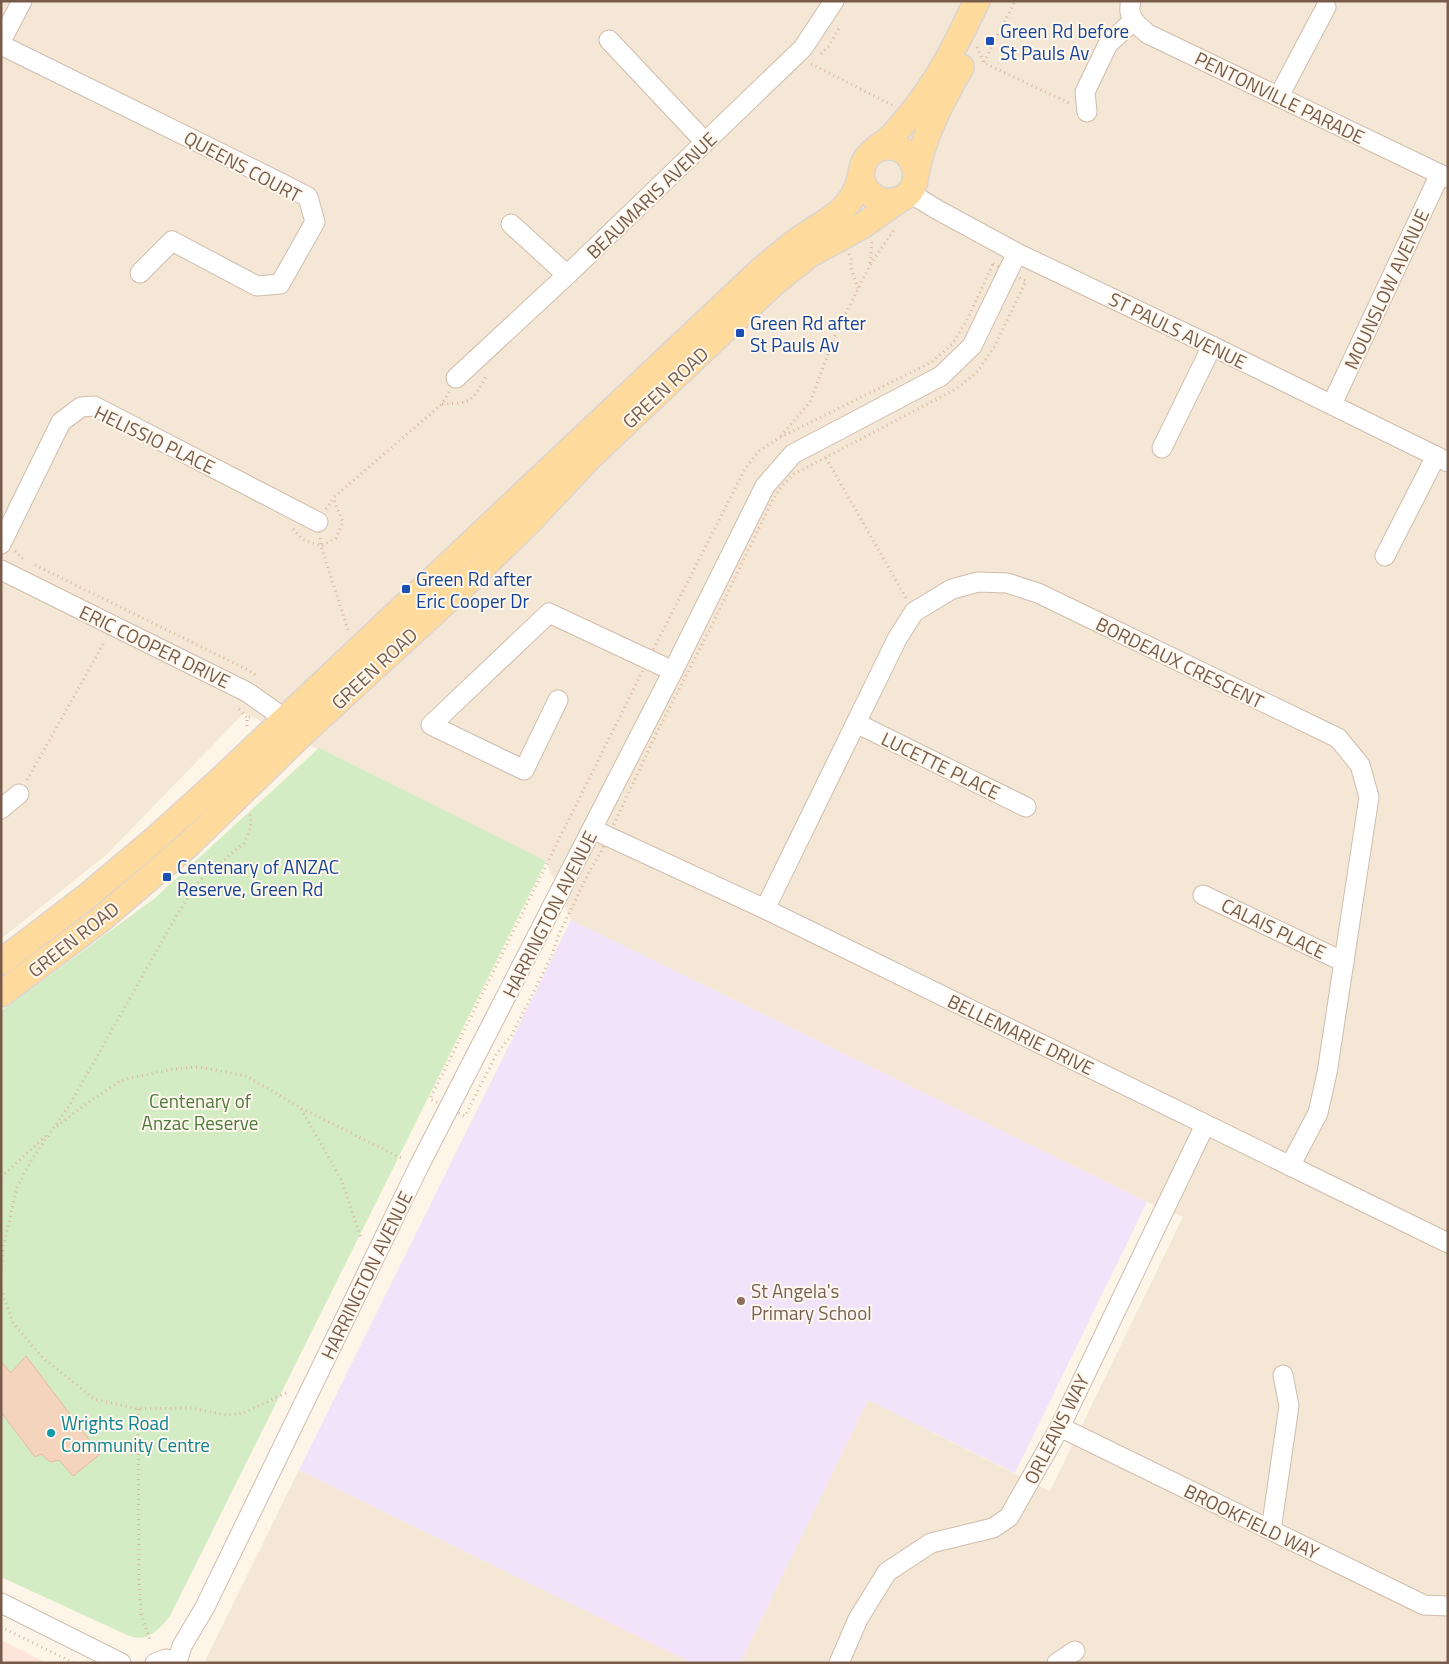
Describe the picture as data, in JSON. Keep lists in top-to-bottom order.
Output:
{
  "streets": {
    "main road": ["GREEN ROAD"],
    "street": [
      "PENTONVILLE PARADE",
      "QUEENS COURT",
      "BEAUMARIS AVENUE",
      "MOUNSLOW AVENUE",
      "ST PAULS AVENUE",
      "HELISSIO PLACE",
      "ERIC COOPER DRIVE",
      "BORDEAUX CRESCENT",
      "LUCETTE PLACE",
      "HARRINGTON AVENUE",
      "CALAIS PLACE",
      "BELLEMARIE DRIVE",
      "ORLEANS WAY",
      "BROOKFIELD WAY"
    ]
  },
  "crossings": [
    ["PENTONVILLE PARADE", "MOUNSLOW AVENUE"],
    ["MOUNSLOW AVENUE", "ST PAULS AVENUE"],
    ["ST PAULS AVENUE", "GREEN ROAD"],
    ["ST PAULS AVENUE", "HARRINGTON AVENUE"],
    ["GREEN ROAD", "ERIC COOPER DRIVE"],
    ["BORDEAUX CRESCENT", "LUCETTE PLACE"],
    ["BORDEAUX CRESCENT", "CALAIS PLACE"],
    ["BORDEAUX CRESCENT", "BELLEMARIE DRIVE"],
    ["HARRINGTON AVENUE", "BELLEMARIE DRIVE"],
    ["BELLEMARIE DRIVE", "ORLEANS WAY"],
    ["ORLEANS WAY", "BROOKFIELD WAY"]
  ],
  "parks": ["Centenary of Anzac Reserve"],
  "places": {
    "transit": [
      "Green Rd before St Pauls Av",
      "Green Rd after St Pauls Av",
      "Green Rd after Eric Cooper Dr",
      "Centenary of ANZAC Reserve, Green Rd"
    ],
    "other": ["St Angela's Primary School", "Wrights Road Community Centre"]
  }
}
